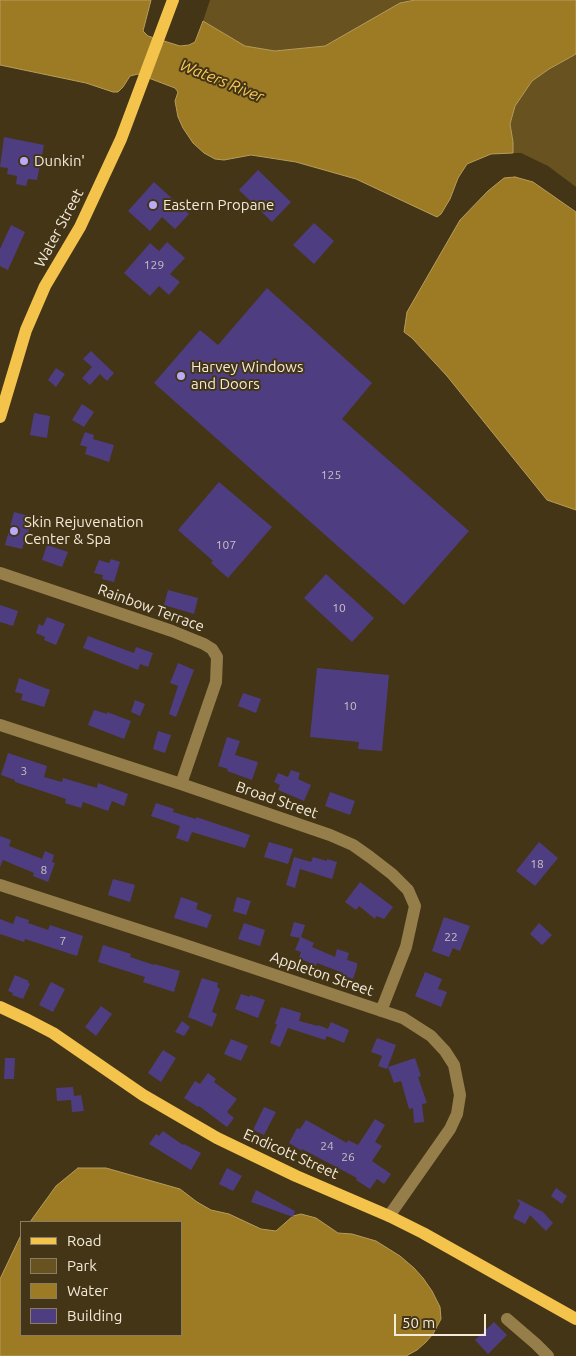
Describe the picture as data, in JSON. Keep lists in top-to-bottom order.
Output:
{
  "streets": {
    "main road": ["Water Street", "Endicott Street"],
    "street": ["Rainbow Terrace", "Broad Street", "Appleton Street"]
  },
  "crossings": [
    ["Rainbow Terrace", "Broad Street"],
    ["Broad Street", "Appleton Street"],
    ["Appleton Street", "Endicott Street"]
  ],
  "water": ["Waters River"],
  "places": [
    "Dunkin'",
    "Eastern Propane",
    "Harvey Windows and Doors",
    "Skin Rejuvenation Center & Spa"
  ],
  "house_numbers": [
    "129",
    "125",
    "107",
    "10",
    "10",
    "3",
    "18",
    "8",
    "22",
    "7",
    "24",
    "26"
  ],
  "legend": [
    "Road",
    "Park",
    "Water",
    "Building"
  ],
  "scale_bar": "50 m"
}
